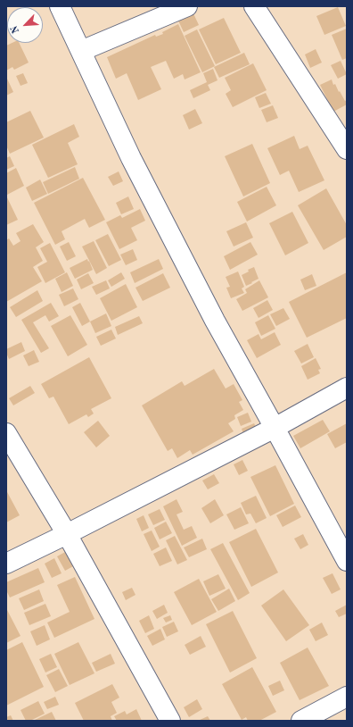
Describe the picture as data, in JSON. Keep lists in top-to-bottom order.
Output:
{
  "north": "bottom left"
}
